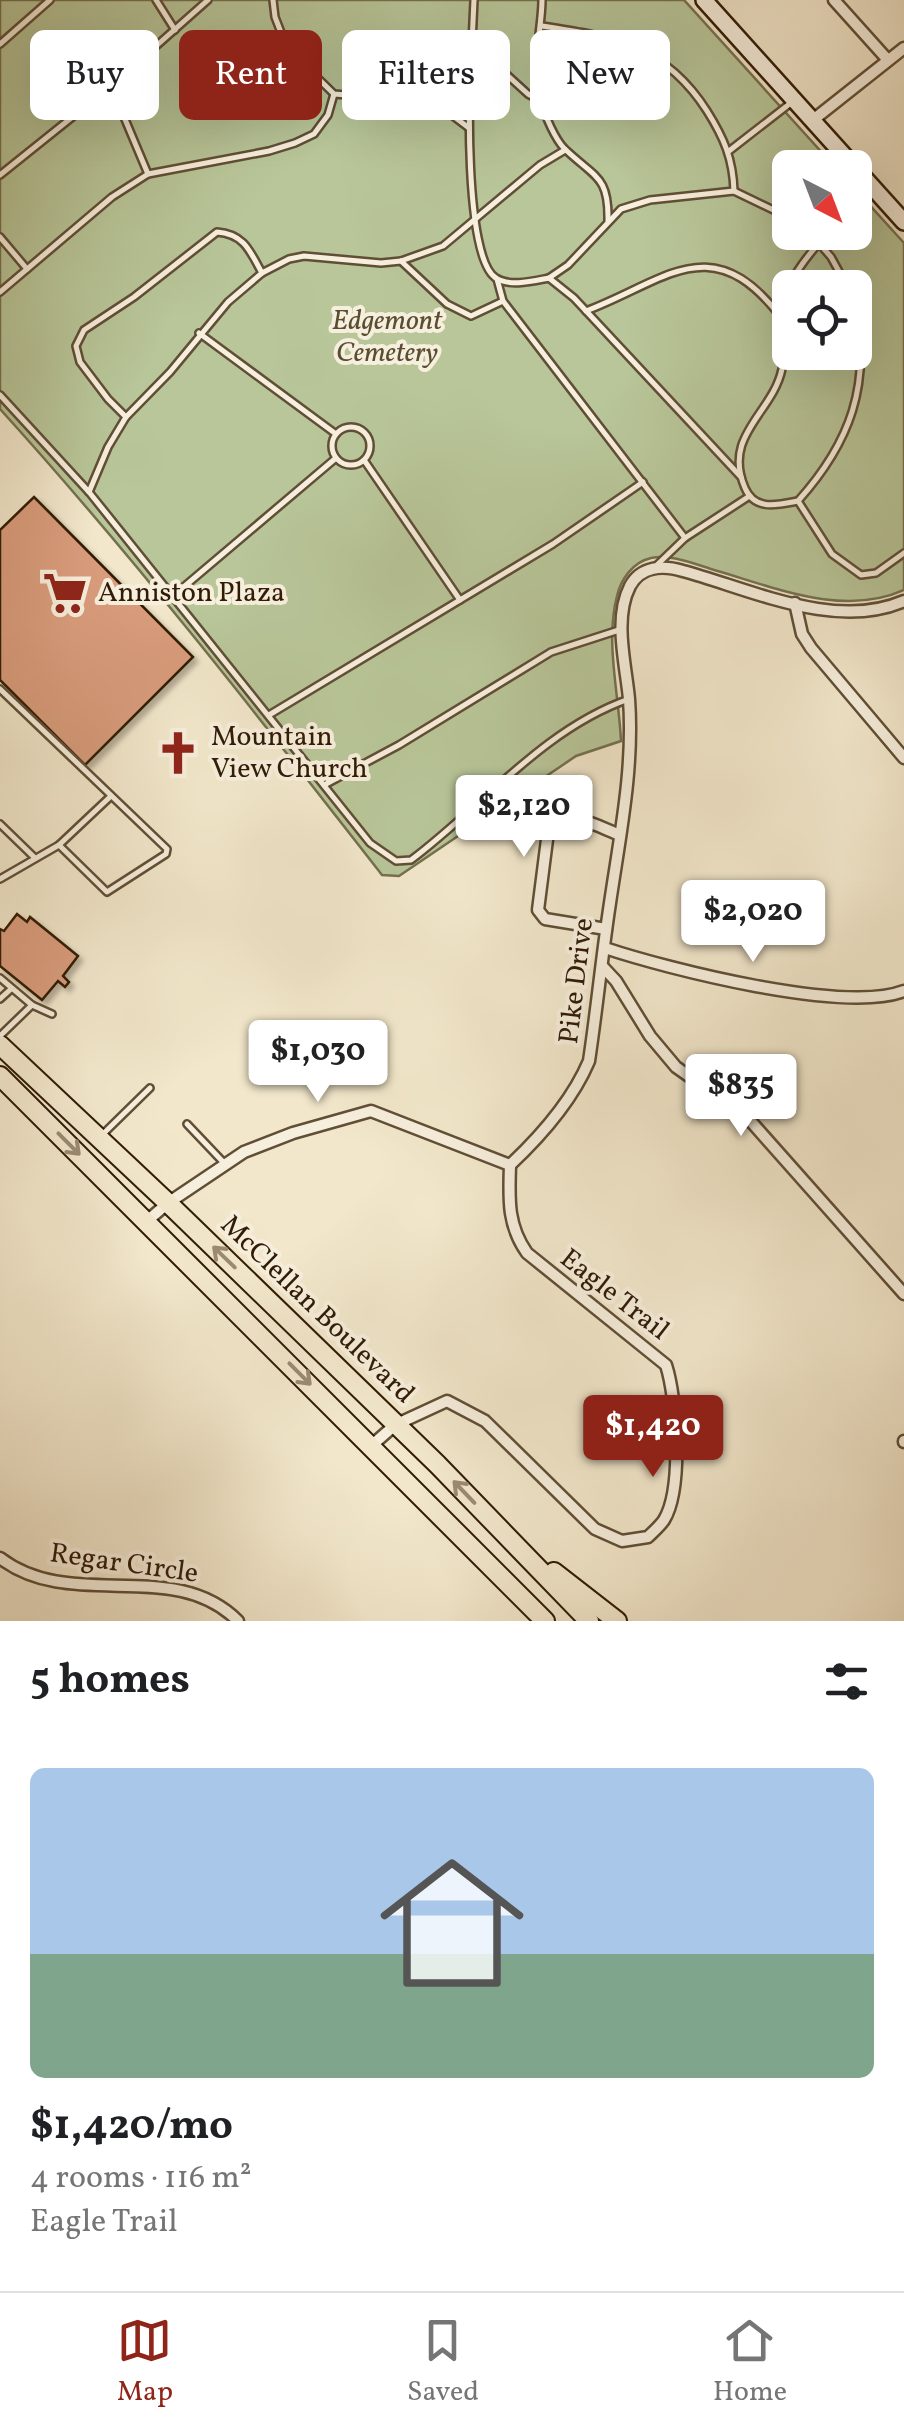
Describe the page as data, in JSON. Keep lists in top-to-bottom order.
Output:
{
  "streets": {
    "highway": ["McClellan Boulevard"],
    "street": ["Pike Drive", "Eagle Trail", "Regar Circle"]
  },
  "crossings": [
    ["Pike Drive", "Eagle Trail"],
    ["Eagle Trail", "McClellan Boulevard"]
  ],
  "parks": ["Edgemont Cemetery"],
  "places": {
    "supermarket": ["Anniston Plaza"],
    "church": ["Mountain View Church"]
  },
  "north": "bottom right",
  "page": {
    "chip": [
      "Buy",
      "Rent",
      "Filters",
      "New"
    ],
    "price": [
      "$2,120",
      "$2,020",
      "$1,030",
      "$835",
      "$1,420"
    ],
    "heading": "5 homes",
    "list": [
      {
        "name": "$1,420/mo",
        "note": "4 rooms · 116 m² · Eagle Trail"
      }
    ],
    "tabs": ["Map", "Saved", "Home"]
  }
}
